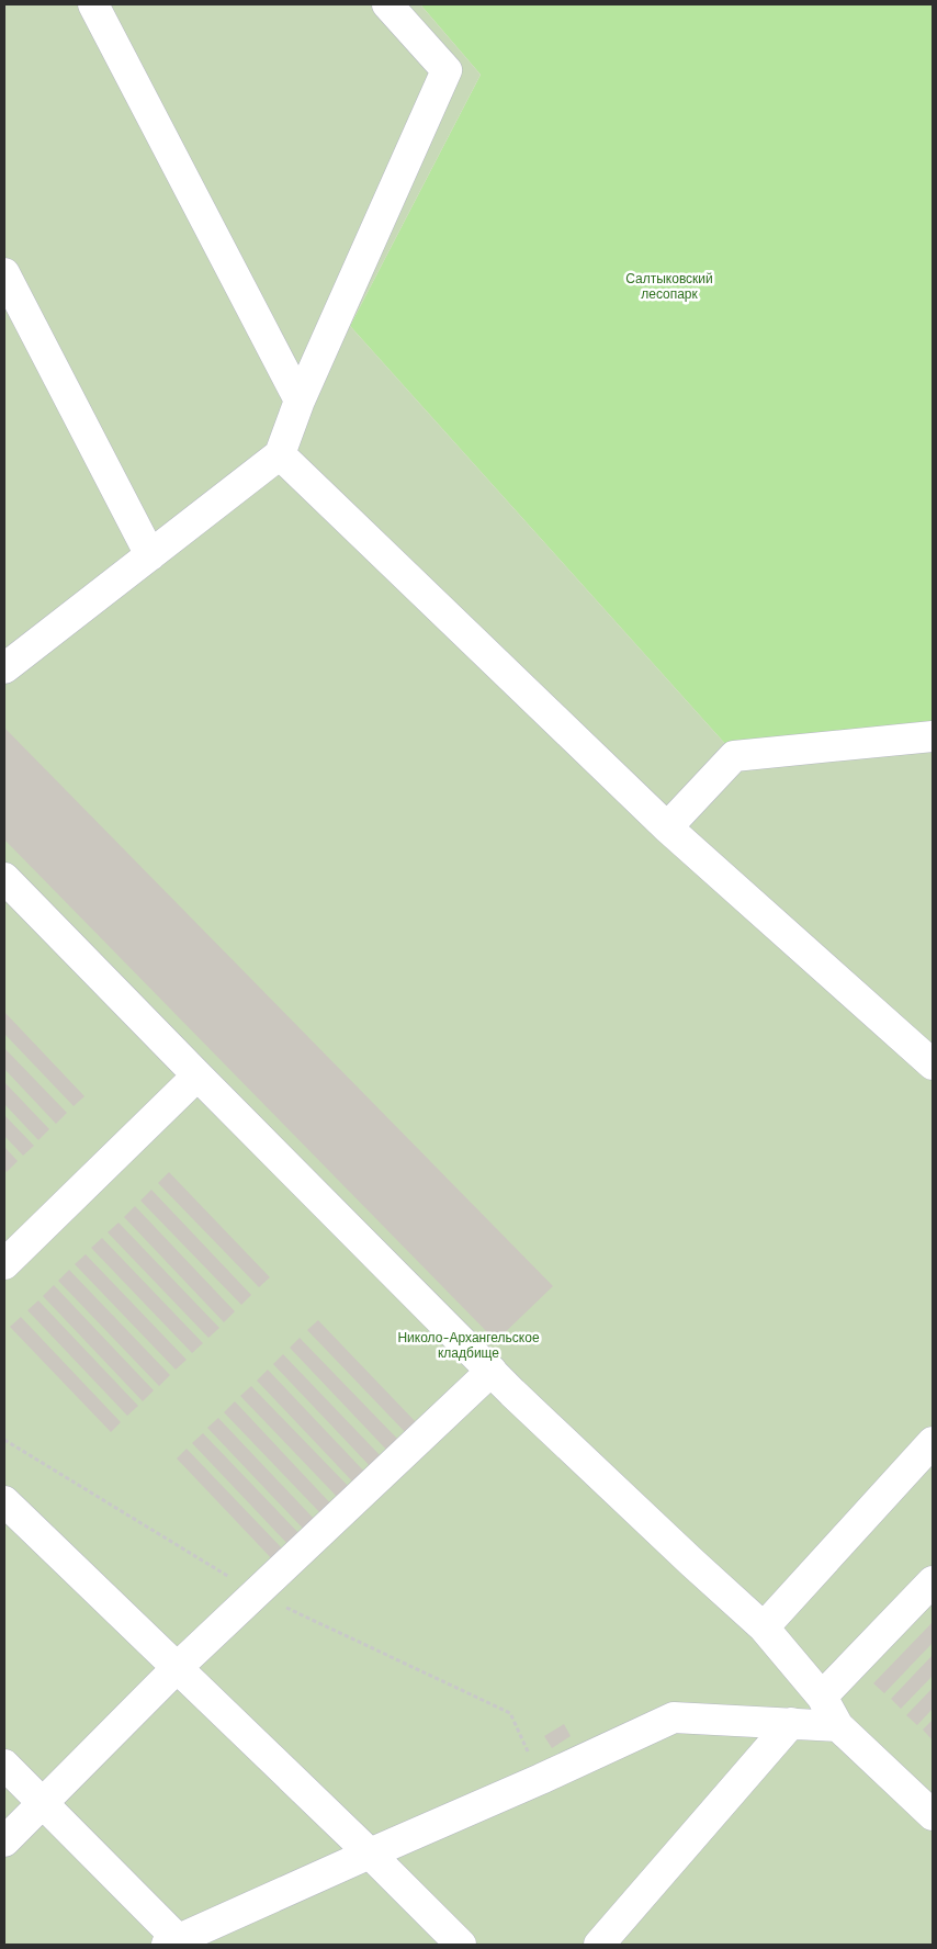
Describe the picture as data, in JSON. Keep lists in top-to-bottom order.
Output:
{
  "parks": ["Салтыковский лесопарк", "Николо-Архангельское кладбище"]
}
